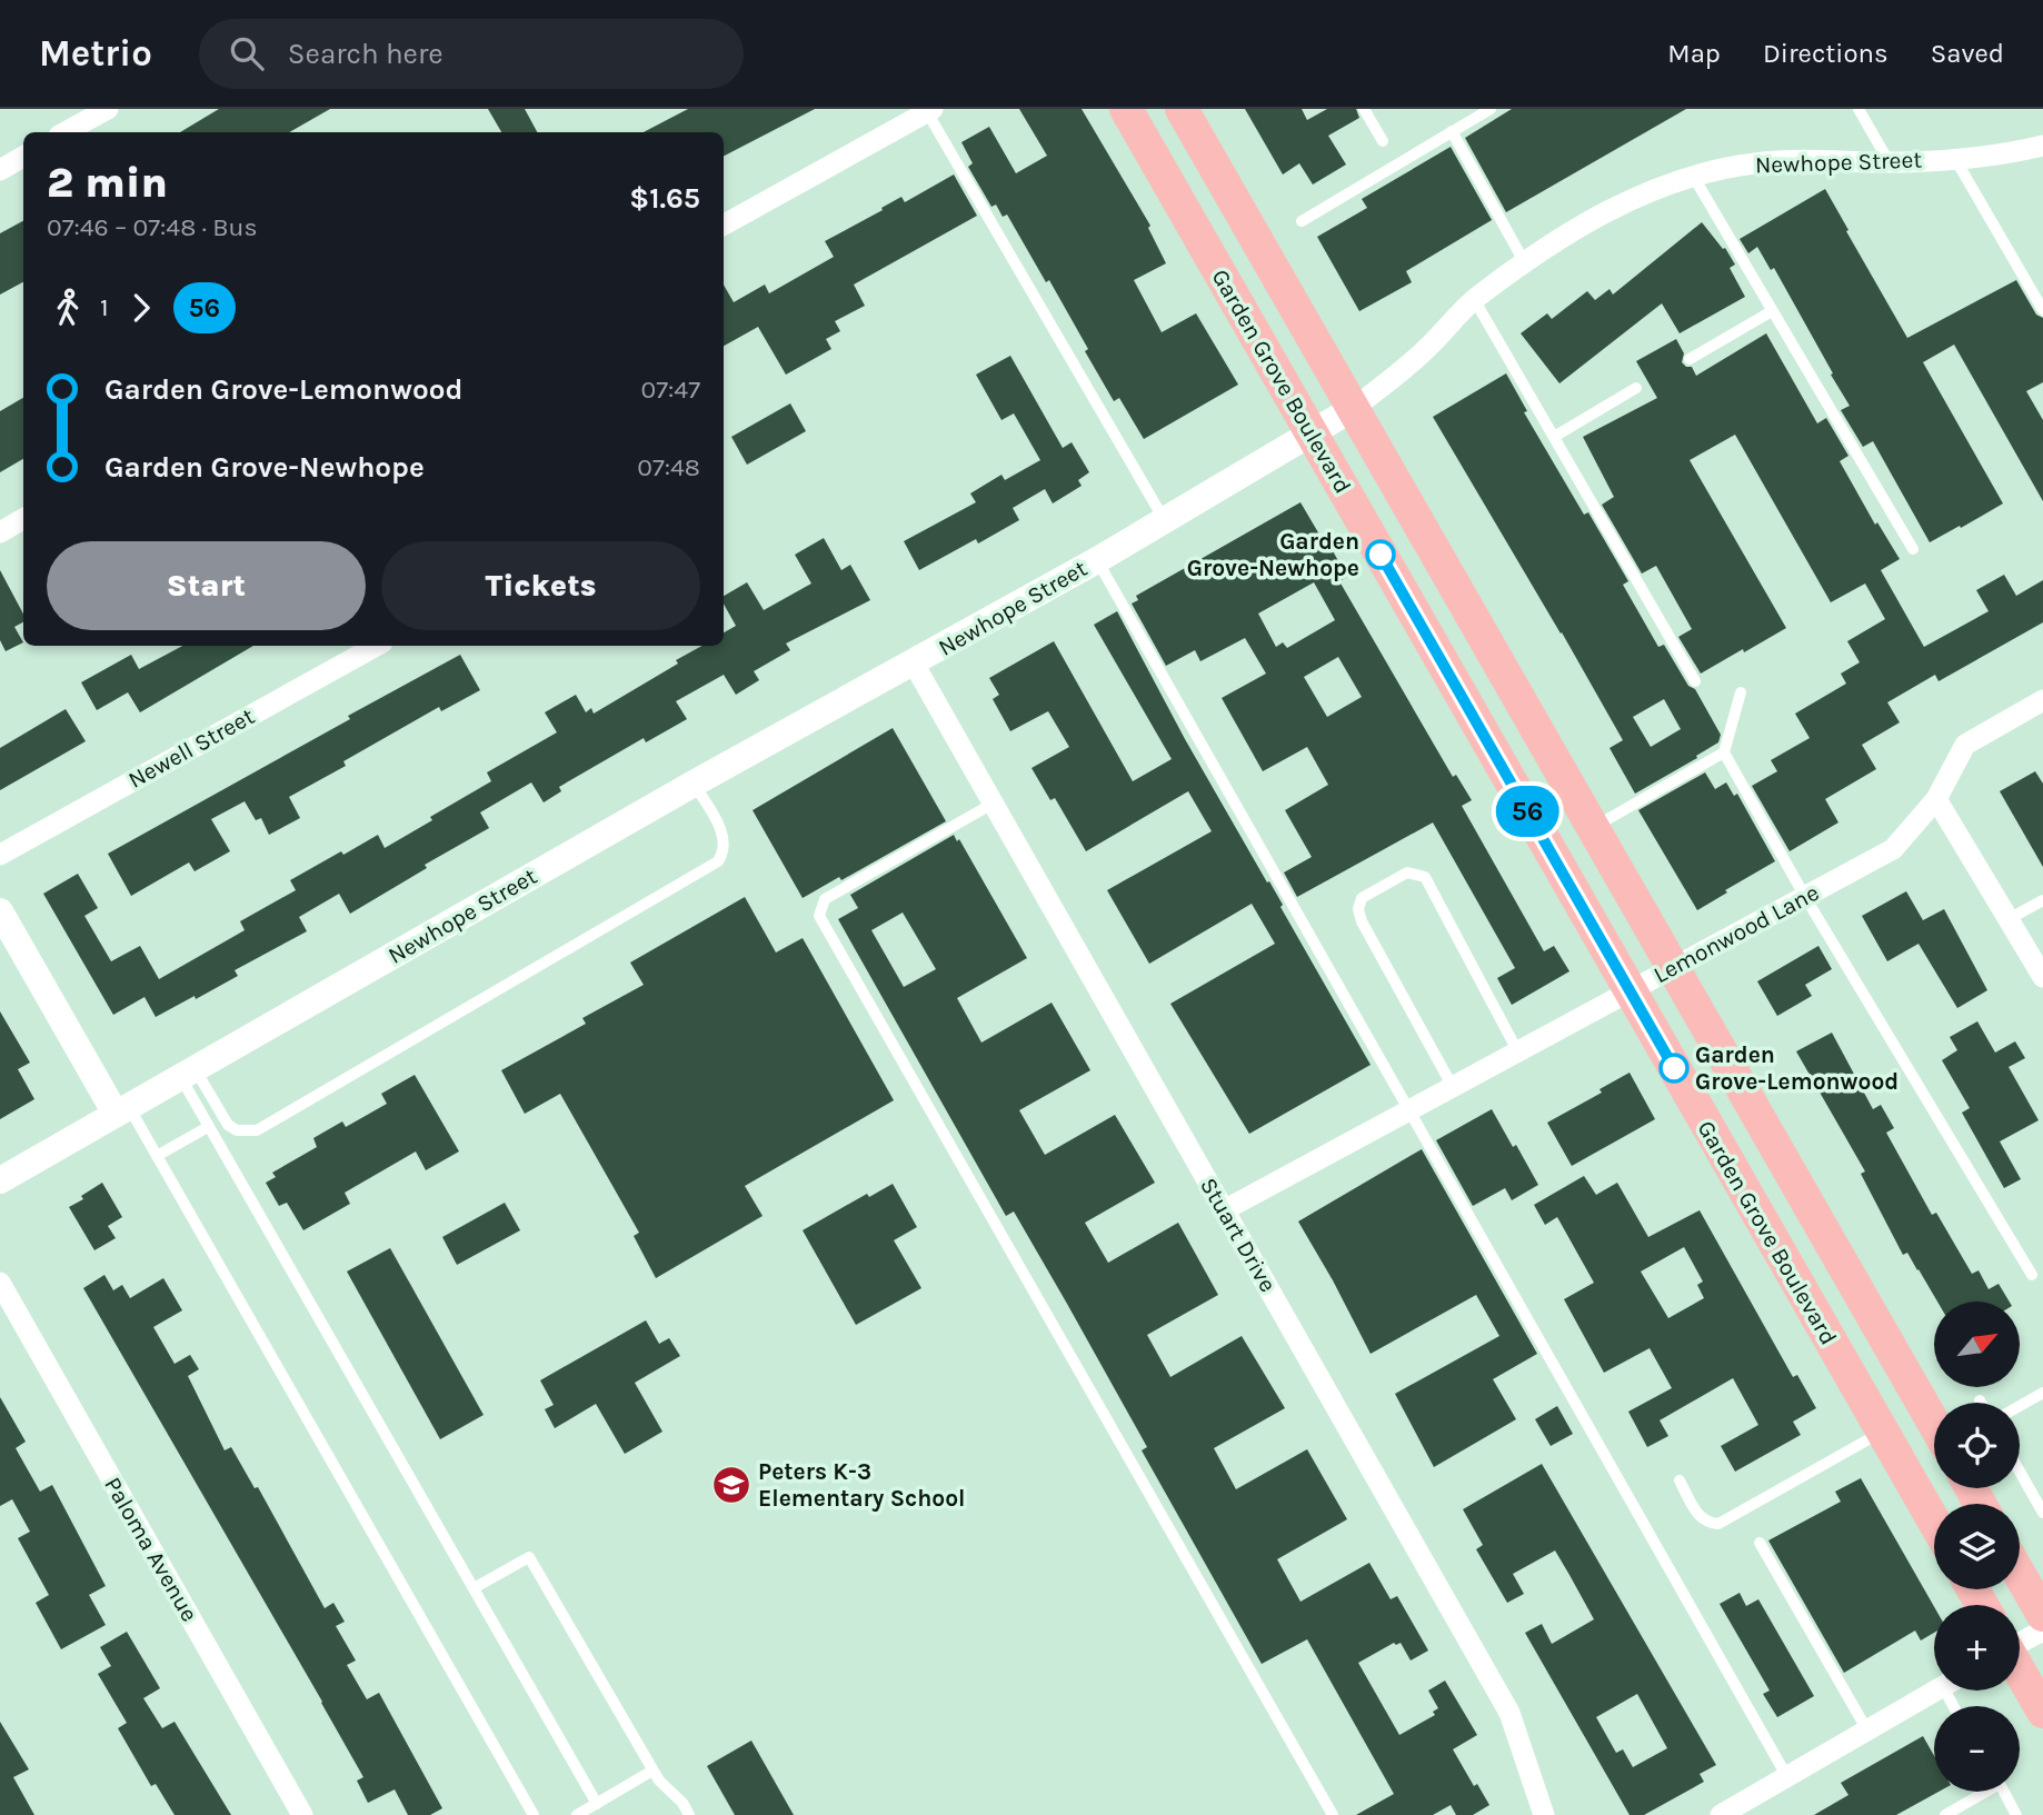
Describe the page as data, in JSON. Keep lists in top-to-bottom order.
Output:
{
  "streets": {
    "main road": ["Garden Grove Boulevard"],
    "street": [
      "Newhope Street",
      "Newell Street",
      "Lemonwood Lane",
      "Stuart Drive",
      "Paloma Avenue"
    ]
  },
  "crossings": [
    ["Newhope Street", "Garden Grove Boulevard"],
    ["Newhope Street", "Stuart Drive"],
    ["Garden Grove Boulevard", "Lemonwood Lane"],
    ["Lemonwood Lane", "Stuart Drive"]
  ],
  "places": {
    "other": ["Garden Grove-Newhope", "Garden Grove-Lemonwood"],
    "school or university": ["Peters K-3 Elementary School"]
  },
  "lines": ["bus line 56"],
  "north": "top right",
  "page": {
    "header": "Metrio",
    "search": "Search here",
    "nav": ["Map", "Directions", "Saved"],
    "on_map": "56",
    "heading": ["2 min", "07:46 – 07:48 · Bus", "$1.65"],
    "legs": ["1", "56"],
    "list": [
      {
        "name": "Garden Grove-Lemonwood",
        "value": "07:47"
      },
      {
        "name": "Garden Grove-Newhope",
        "value": "07:48"
      }
    ],
    "buttons": ["Start", "Tickets"],
    "map_buttons": ["+", "−"]
  }
}
